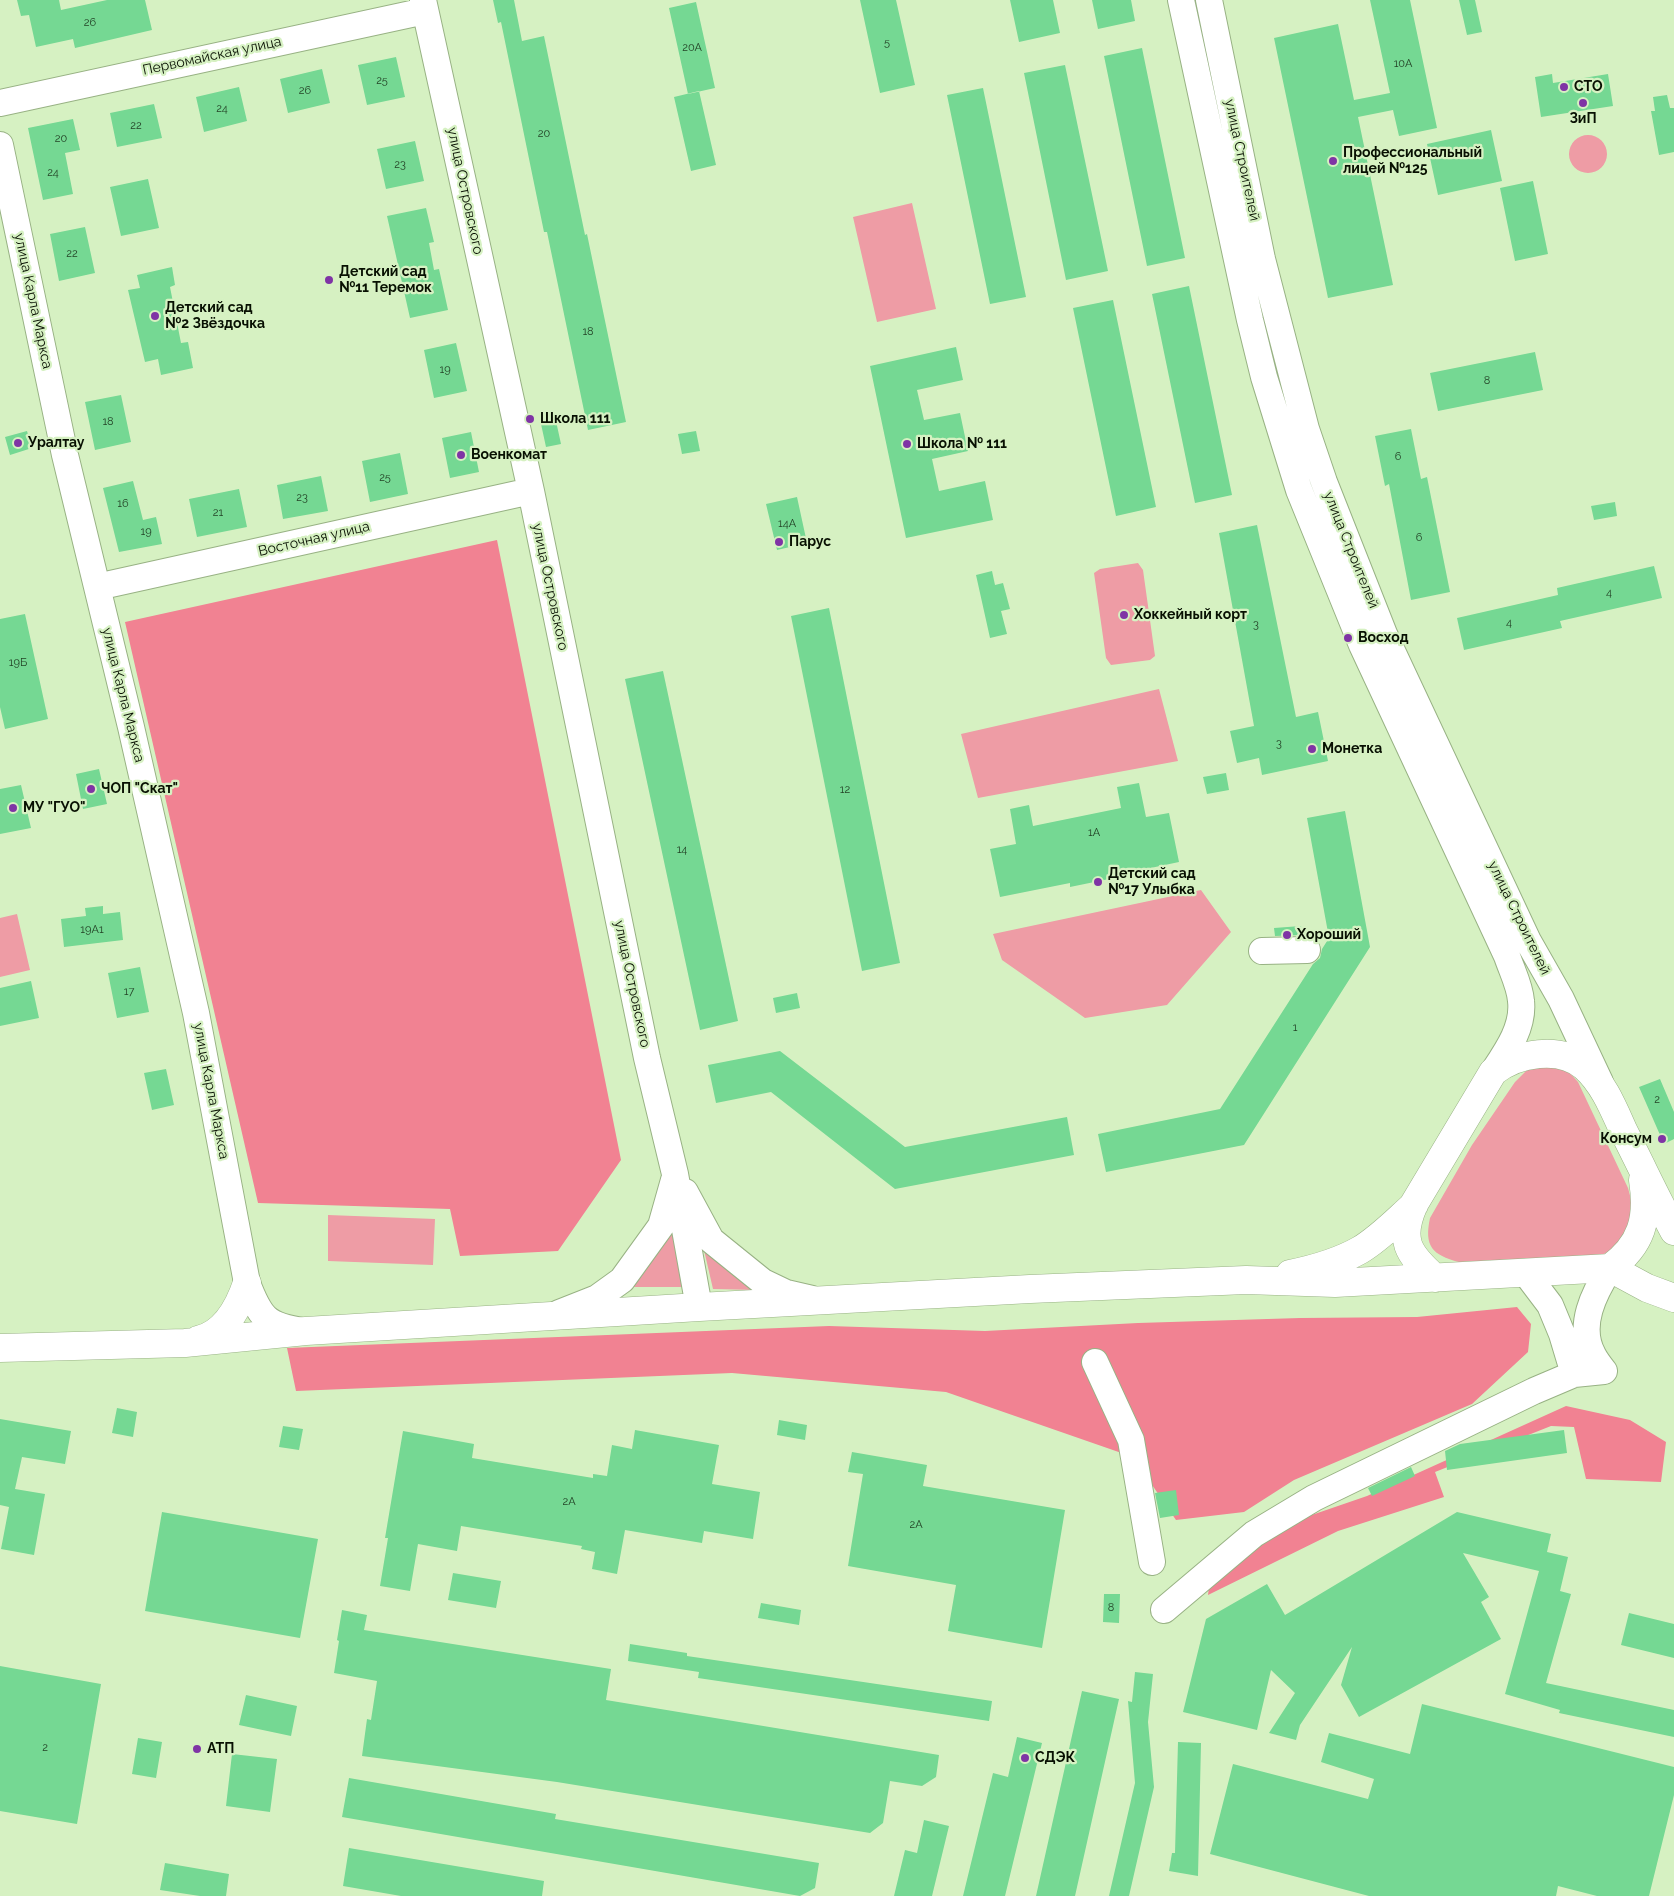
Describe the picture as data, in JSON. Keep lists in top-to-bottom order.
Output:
{
  "streets": {
    "street": [
      "Первомайская улица",
      "улица Строителей",
      "улица Островского",
      "улица Карла Маркса",
      "Восточная улица"
    ]
  },
  "crossings": [
    ["Первомайская улица", "улица Островского"],
    ["улица Островского", "Восточная улица"],
    ["улица Карла Маркса", "Восточная улица"]
  ],
  "places": [
    "СТО",
    "ЗиП",
    "Профессиональный лицей №125",
    "Детский сад №11 Теремок",
    "Детский сад №2 Звёздочка",
    "Школа 111",
    "Уралтау",
    "Школа № 111",
    "Военкомат",
    "Парус",
    "Хоккейный корт",
    "Восход",
    "Монетка",
    "ЧОП \"Скат\"",
    "МУ \"ГУО\"",
    "Детский сад №17 Улыбка",
    "Хороший",
    "Консум",
    "АТП",
    "СДЭК"
  ],
  "house_numbers": [
    "26",
    "5",
    "20А",
    "10А",
    "25",
    "26",
    "24",
    "22",
    "20",
    "20",
    "23",
    "24",
    "22",
    "18",
    "19",
    "8",
    "18",
    "6",
    "25",
    "23",
    "16",
    "21",
    "14А",
    "19",
    "6",
    "4",
    "4",
    "3",
    "19Б",
    "3",
    "12",
    "1А",
    "14",
    "19А1",
    "17",
    "1",
    "2",
    "2А",
    "2А",
    "8",
    "2"
  ]
}
